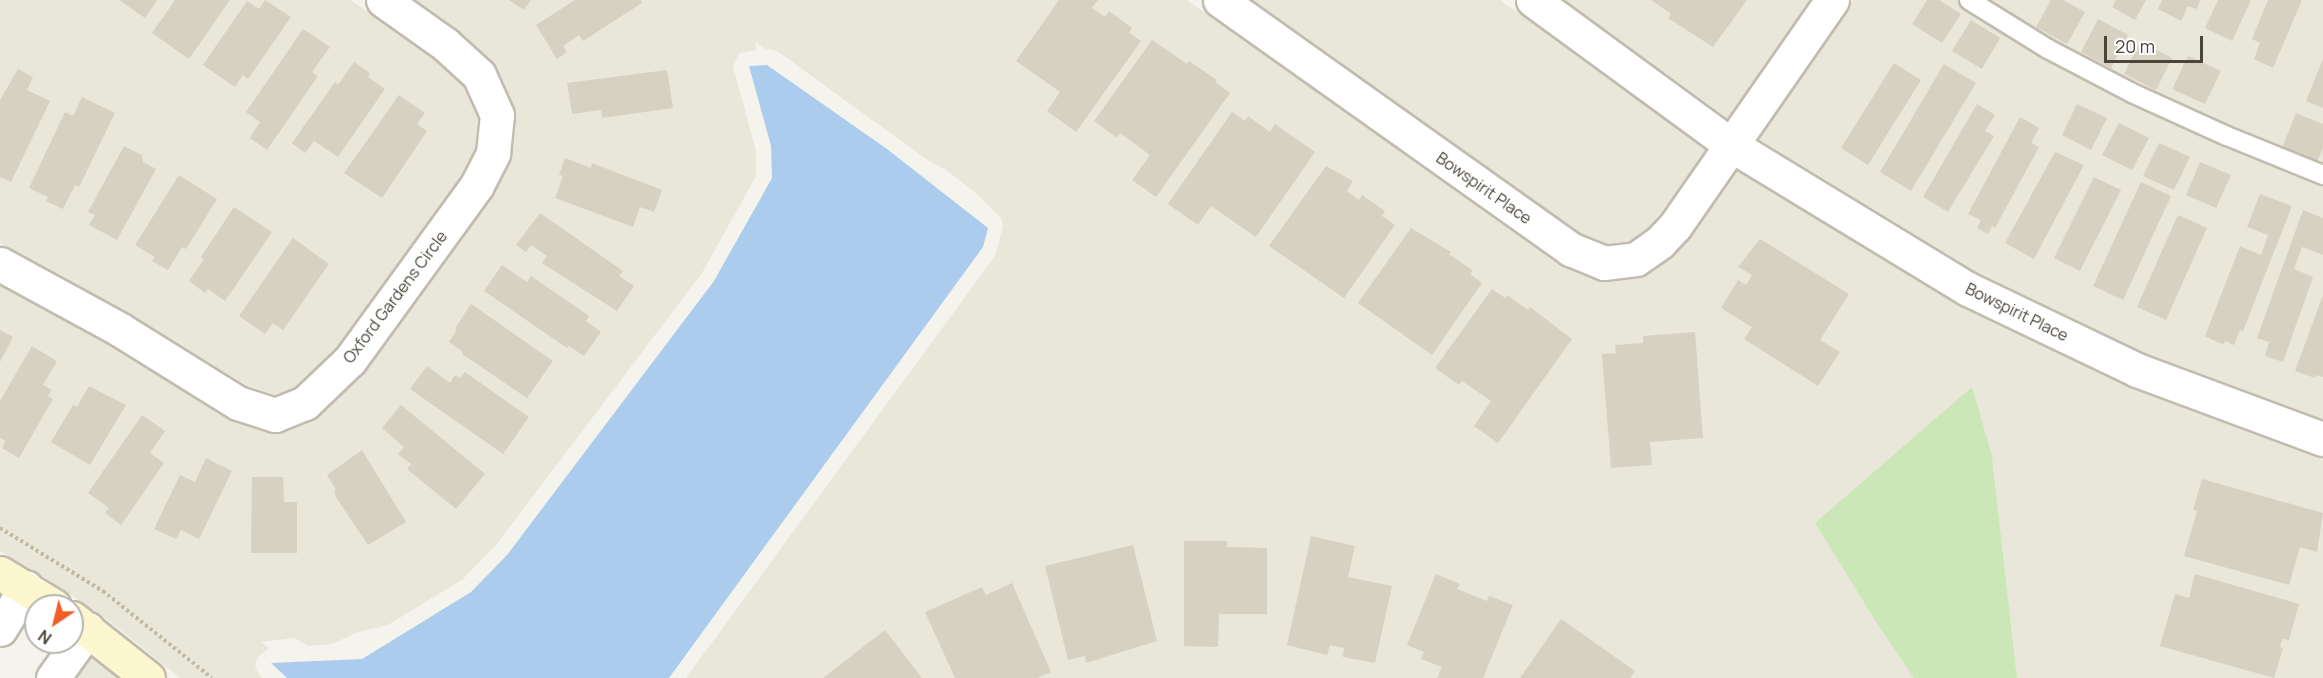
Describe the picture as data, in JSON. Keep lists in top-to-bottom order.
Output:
{
  "streets": {
    "street": ["Bowspirit Place", "Oxford Gardens Circle"]
  },
  "scale_bar": "20 m",
  "north": "bottom left"
}
